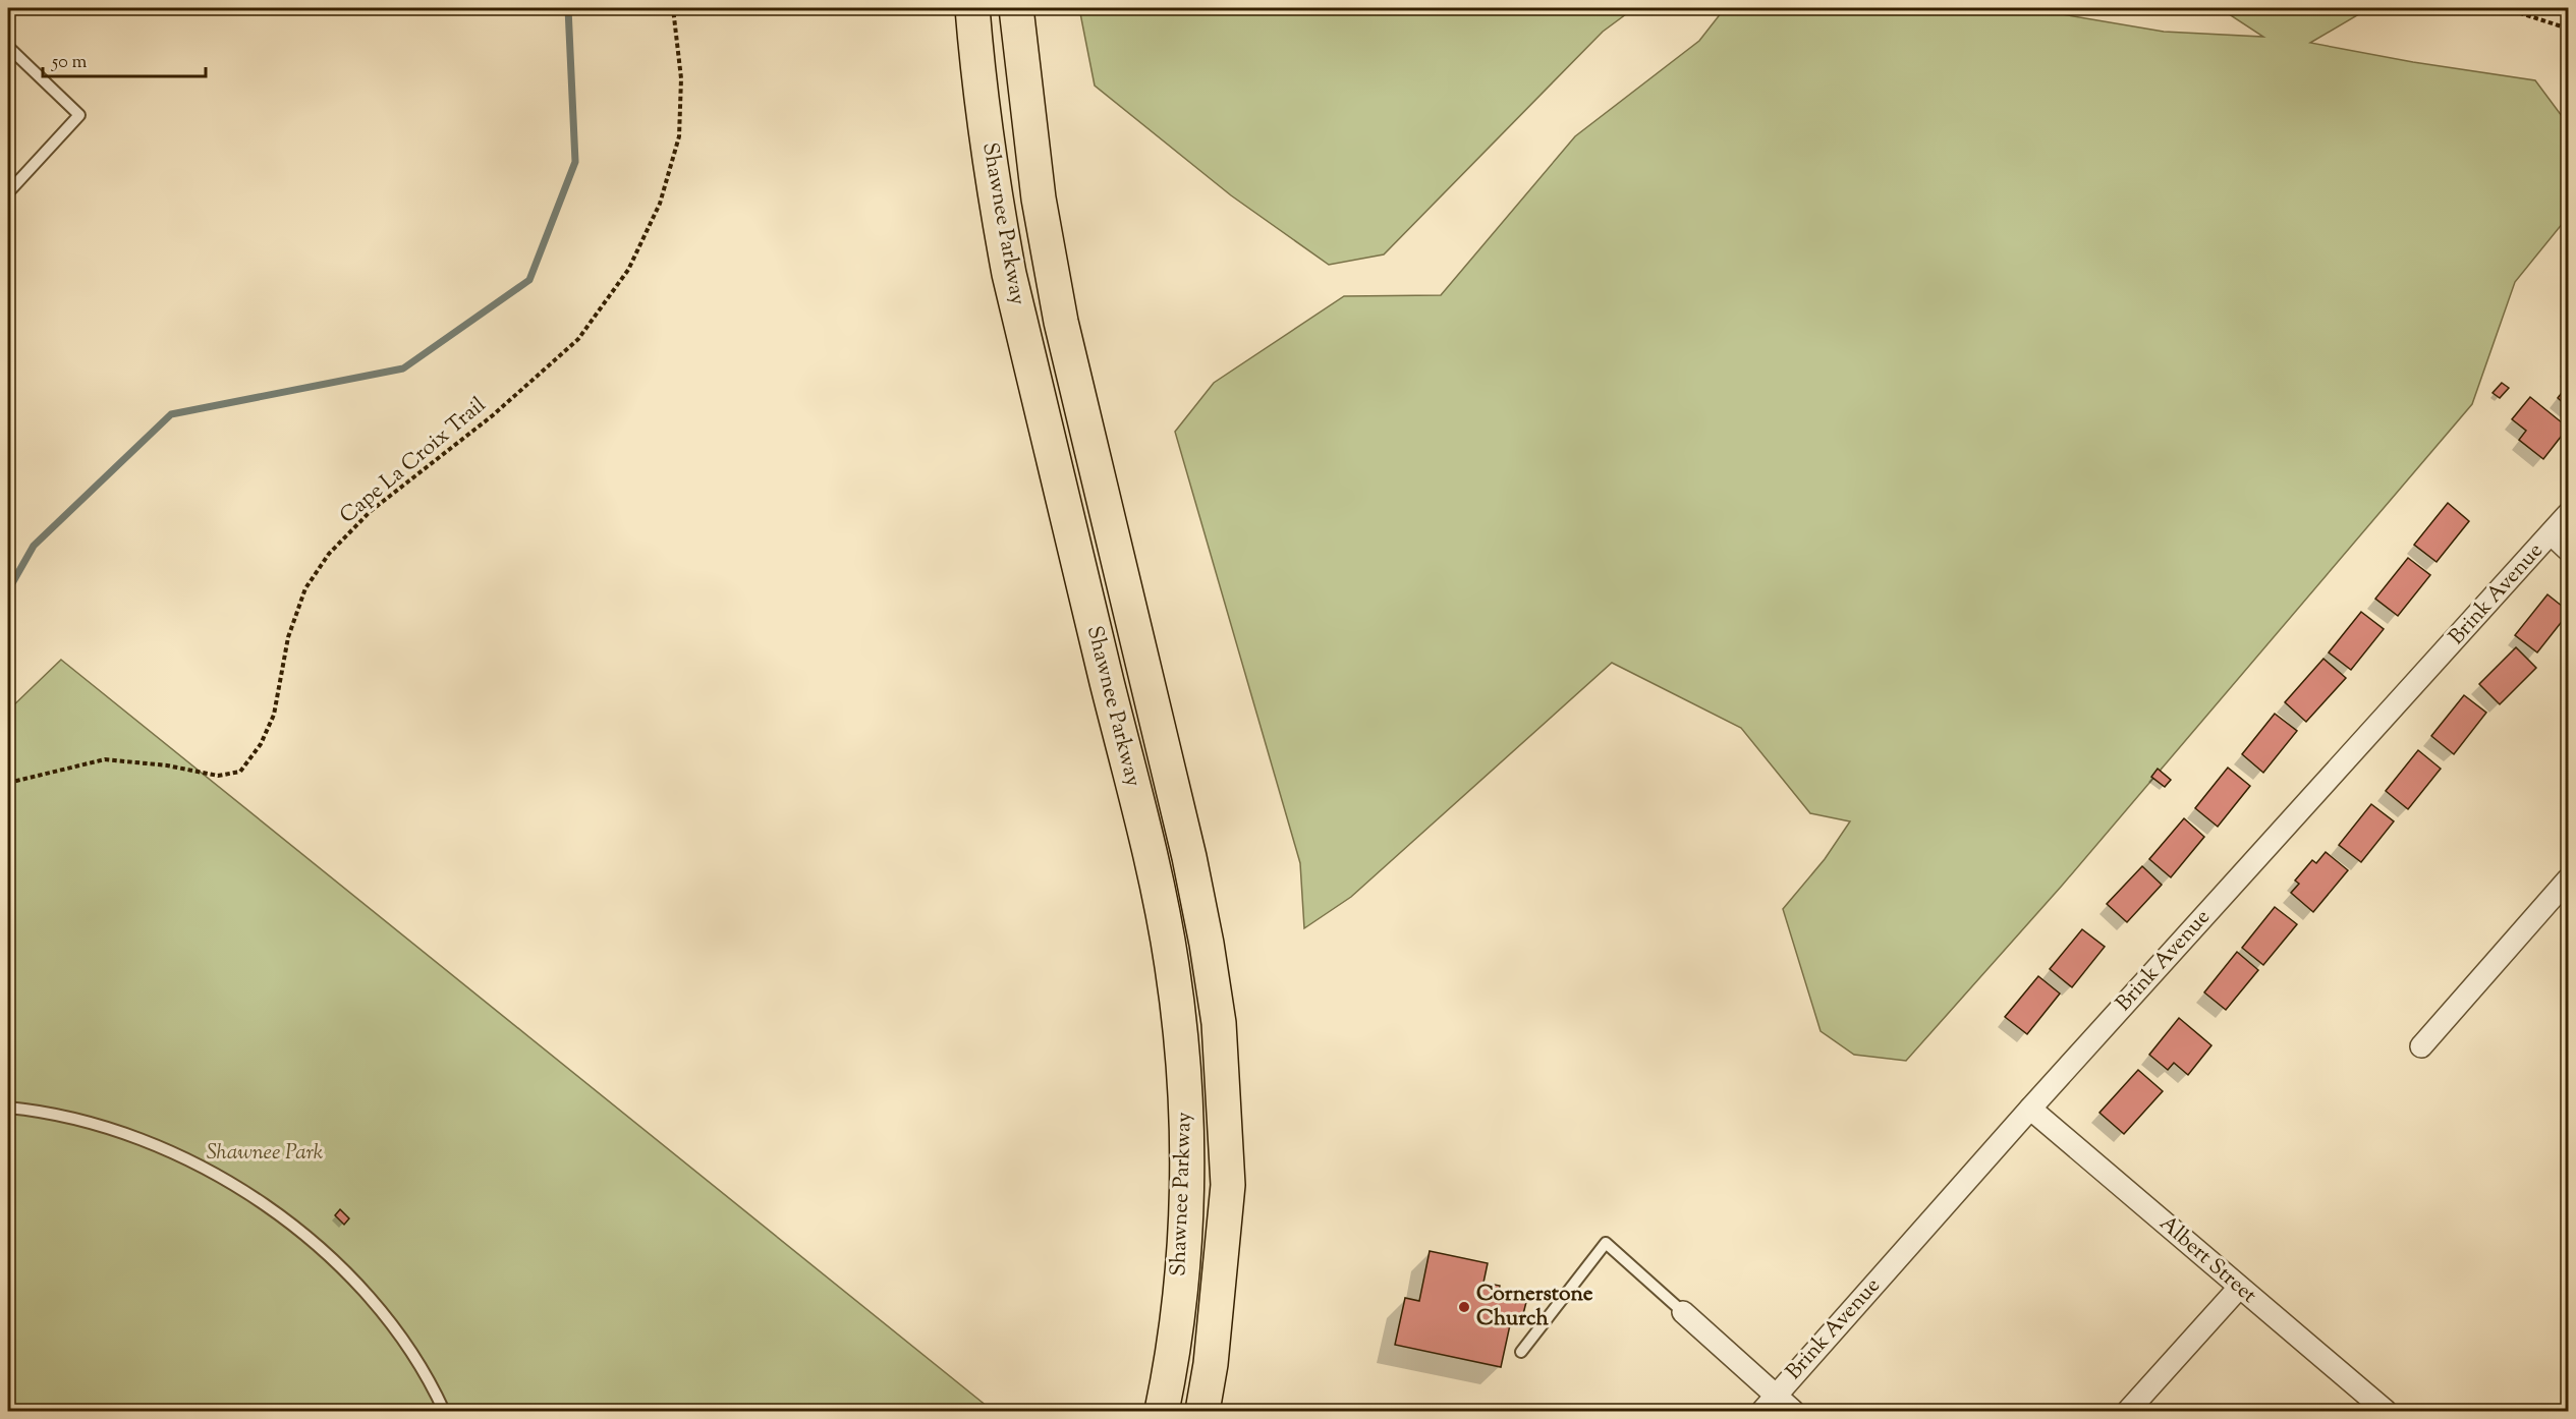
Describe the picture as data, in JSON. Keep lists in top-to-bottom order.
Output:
{
  "streets": {
    "highway": ["Shawnee Parkway"],
    "street": ["Brink Avenue", "Albert Street"],
    "path": ["Cape La Croix Trail"]
  },
  "crossings": [
    ["Brink Avenue", "Albert Street"]
  ],
  "parks": ["Shawnee Park"],
  "places": ["Cornerstone Church"],
  "scale_bar": "50 m"
}
